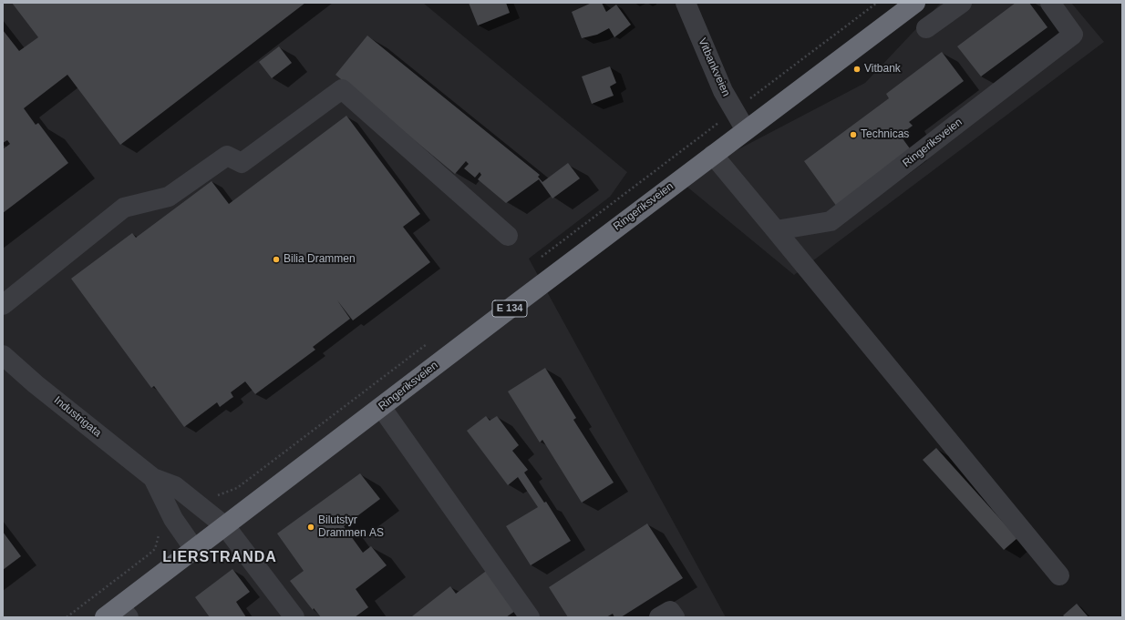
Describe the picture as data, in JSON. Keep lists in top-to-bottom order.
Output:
{
  "streets": {
    "highway": ["Ringeriksveien", "E 134"],
    "street": ["Vitbankveien", "Industrigata"]
  },
  "crossings": [
    ["Vitbankveien", "Ringeriksveien"],
    ["Ringeriksveien", "Industrigata"]
  ],
  "districts": ["LIERSTRANDA"],
  "places": [
    "Vitbank",
    "Technicas",
    "Bilia Drammen",
    "Bilutstyr Drammen AS"
  ]
}
